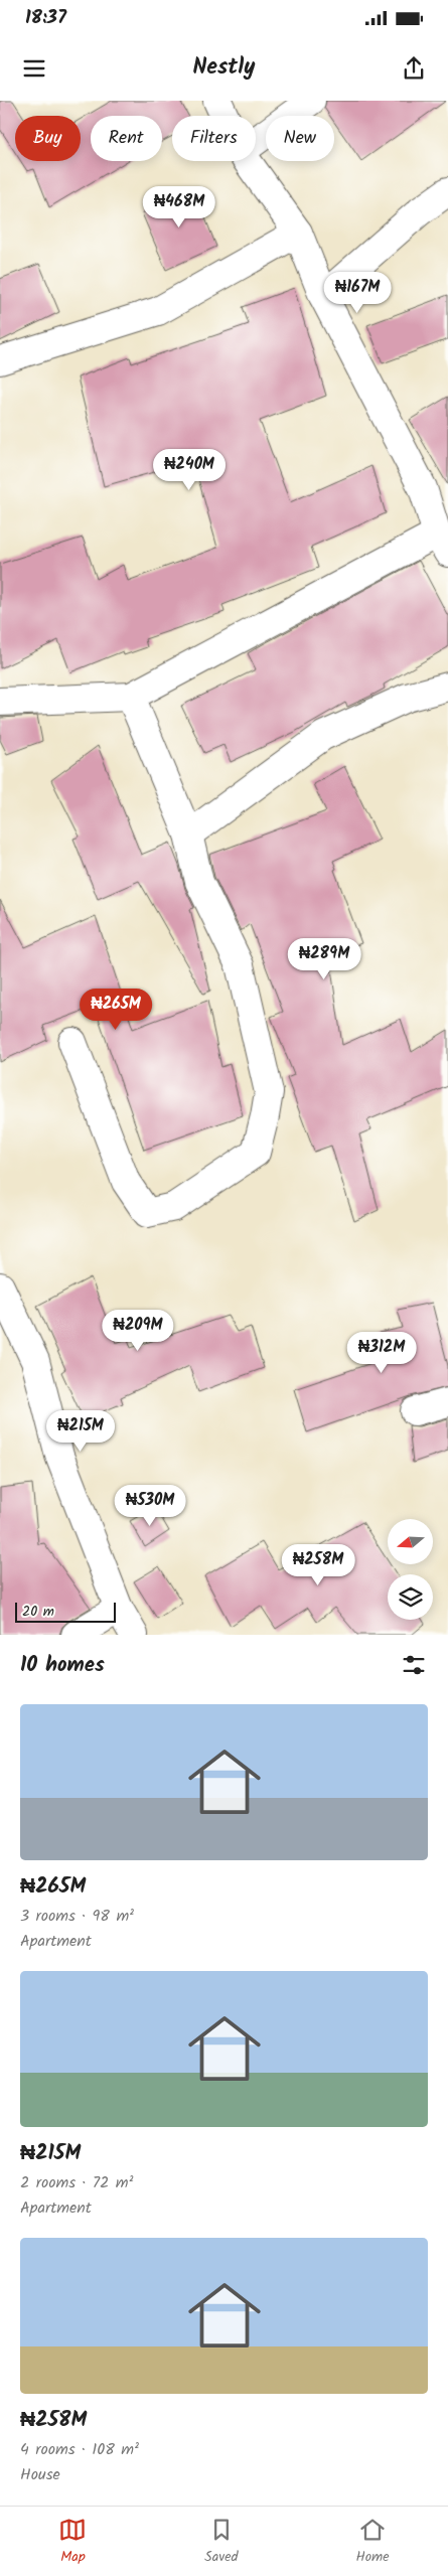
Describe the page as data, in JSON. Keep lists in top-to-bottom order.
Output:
{
  "scale_bar": "20 m",
  "north": "left",
  "page": {
    "status": "18:37",
    "header": "Nestly",
    "chip": [
      "Buy",
      "Rent",
      "Filters",
      "New"
    ],
    "price": [
      "₦468M",
      "₦167M",
      "₦240M",
      "₦289M",
      "₦265M",
      "₦209M",
      "₦312M",
      "₦215M",
      "₦530M",
      "₦258M"
    ],
    "scale": "20 m",
    "heading": "10 homes",
    "list": [
      {
        "name": "₦265M",
        "note": "3 rooms · 98 m² · Apartment"
      },
      {
        "name": "₦215M",
        "note": "2 rooms · 72 m² · Apartment"
      },
      {
        "name": "₦258M",
        "note": "4 rooms · 108 m² · House"
      }
    ],
    "tabs": ["Map", "Saved", "Home"]
  }
}
